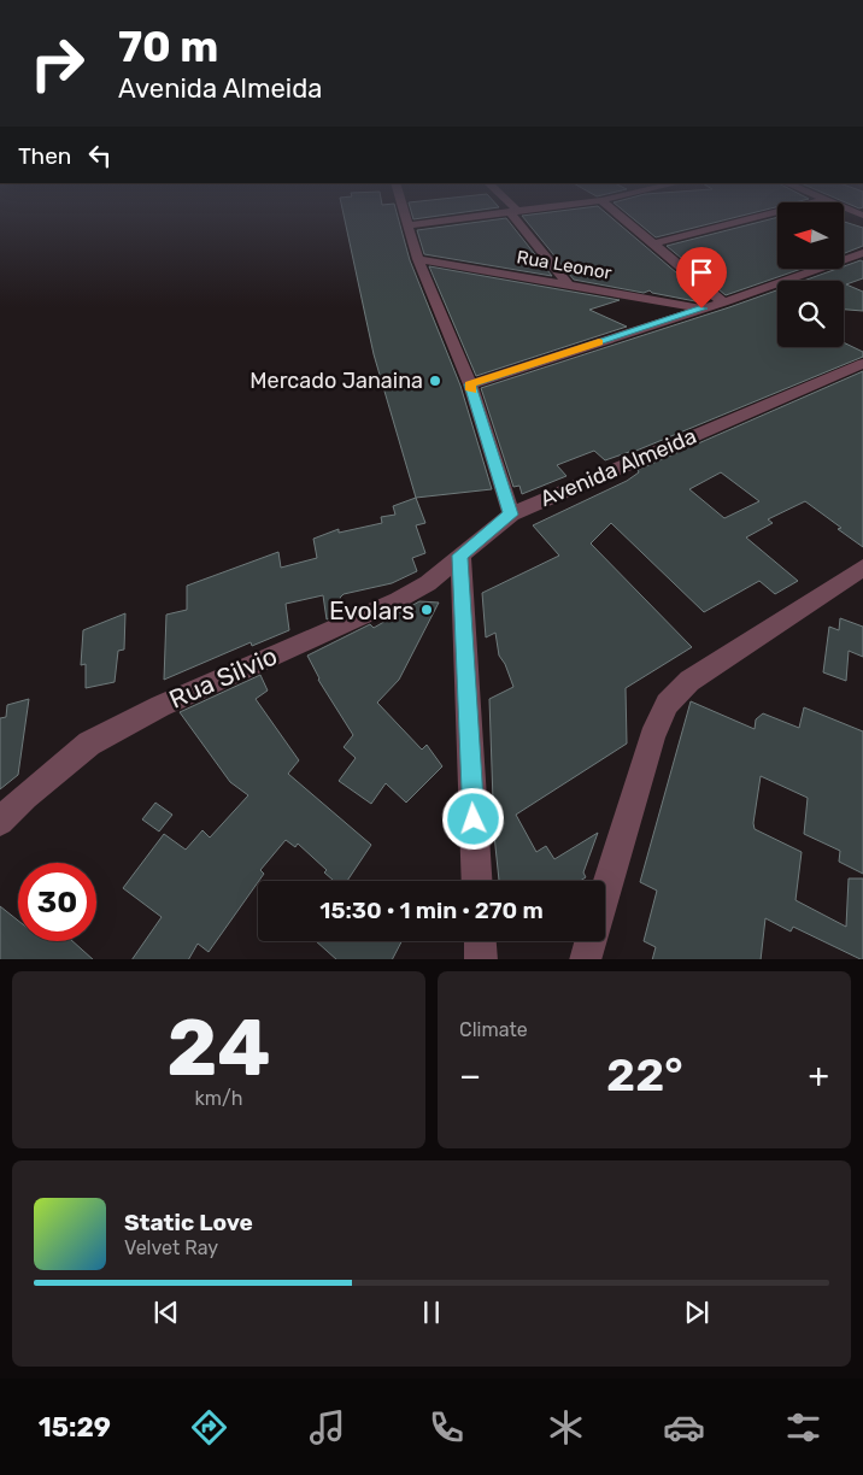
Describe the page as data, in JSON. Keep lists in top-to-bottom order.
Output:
{
  "streets": {
    "street": ["Rua Leonor", "Avenida Almeida", "Rua Silvio"]
  },
  "crossings": [
    ["Avenida Almeida", "Rua Silvio"]
  ],
  "places": ["Mercado Janaina", "Evolars"],
  "north": "left",
  "page": {
    "turn": ["70 m", "Avenida Almeida"],
    "then": "Then",
    "limit": "30",
    "trip": "15:30 · 1 min · 270 m",
    "tile": [
      ["24", "km/h"],
      "Climate"
    ],
    "heat": ["−", "22°", "+"],
    "song": ["Static Love", "Velvet Ray"],
    "tabs": "15:29"
  }
}
